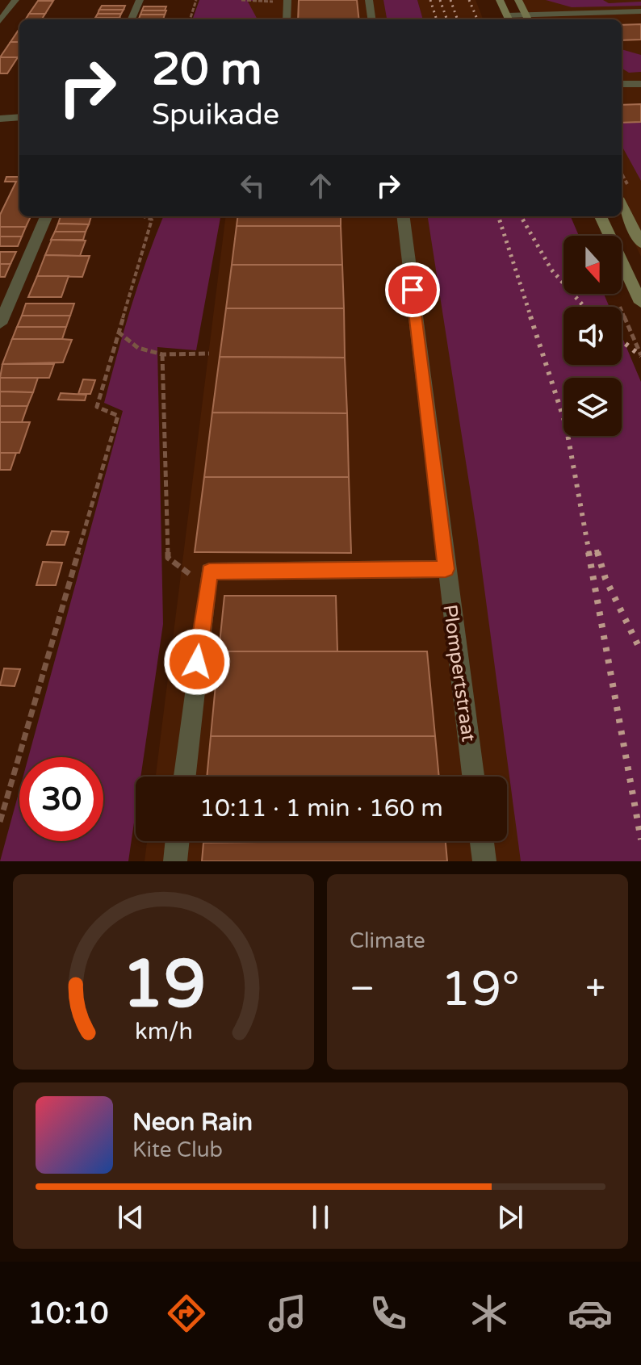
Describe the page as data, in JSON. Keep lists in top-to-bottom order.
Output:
{
  "streets": {
    "street": ["Plompertstraat"]
  },
  "north": "bottom",
  "page": {
    "turn": ["20 m", "Spuikade"],
    "limit": "30",
    "trip": "10:11 · 1 min · 160 m",
    "tile": "Climate",
    "heat": ["−", "19°", "+"],
    "song": ["Neon Rain", "Kite Club"],
    "tabs": "10:10",
    "gauge": ["19", "km/h"]
  }
}
